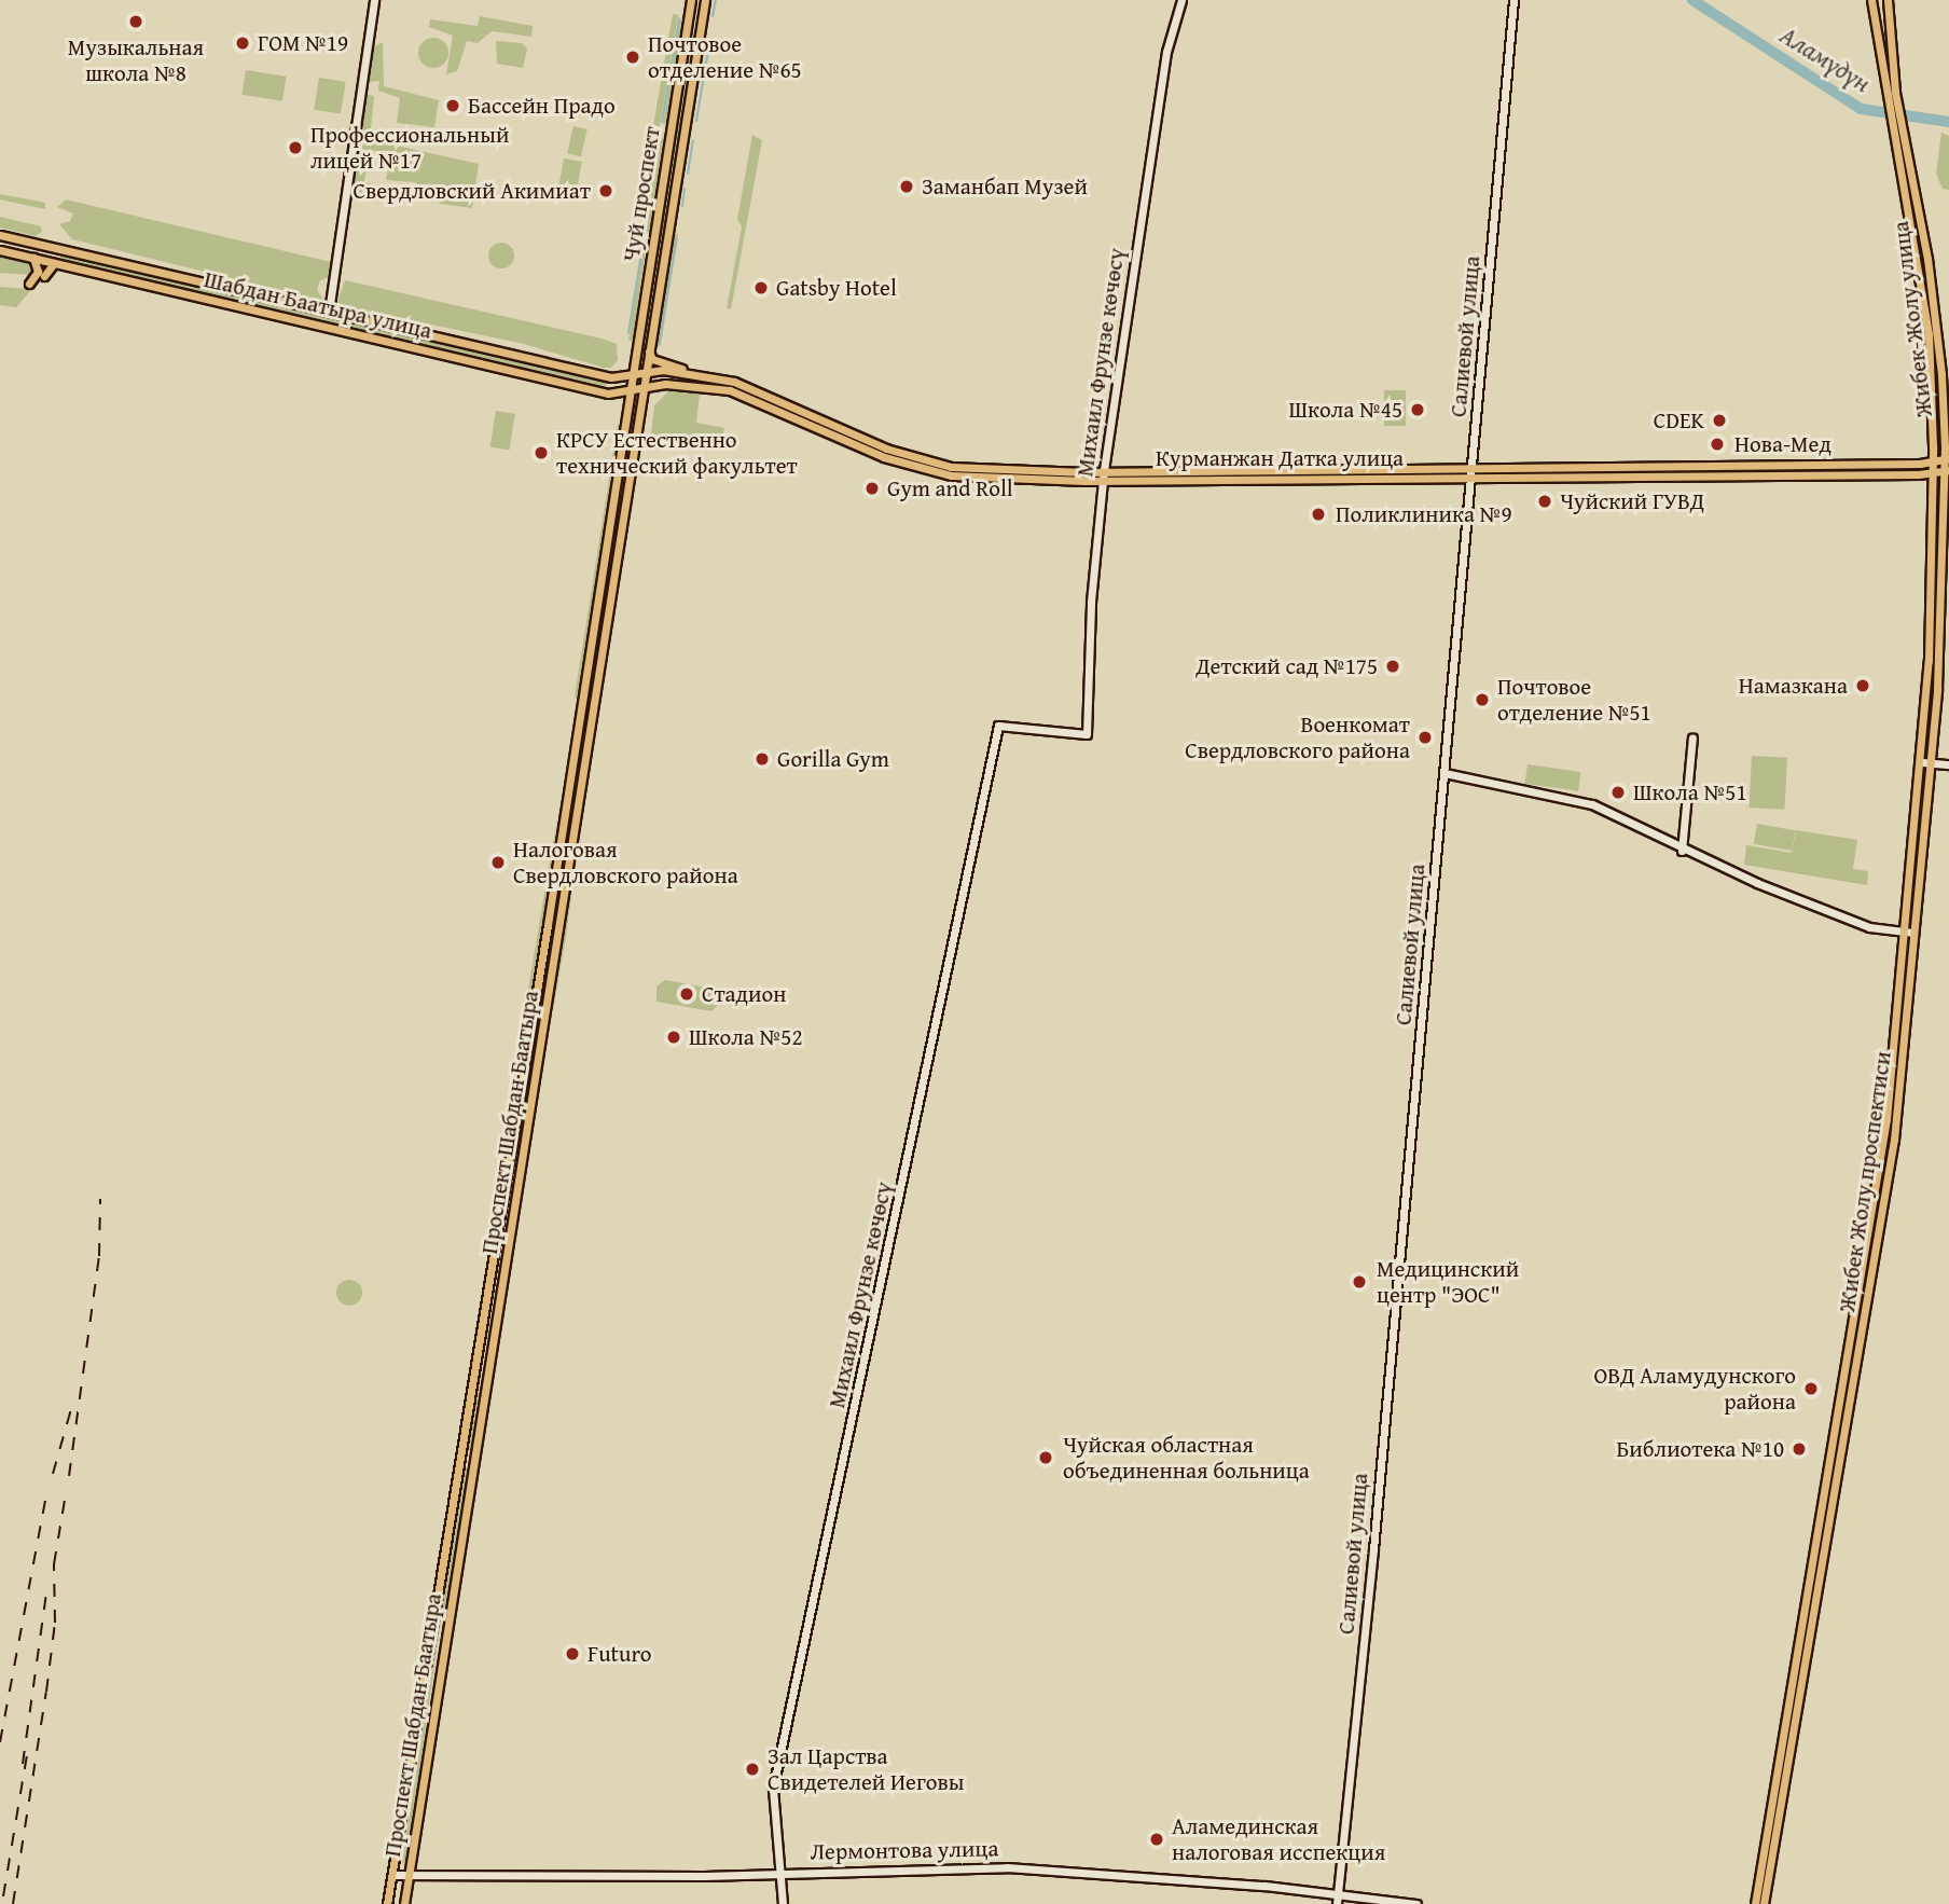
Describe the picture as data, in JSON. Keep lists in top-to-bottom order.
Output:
{
  "streets": {
    "main road": [
      "Чуй проспект",
      "Шабдан Баатыра улица",
      "Жибек-Жолу улица",
      "Салиевой улица",
      "Михаил Фрунзе көчөсү",
      "Курманжан Датка улица",
      "Проспект Шабдан Баатыра",
      "Жибек Жолу проспектиси",
      "Лермонтова улица"
    ]
  },
  "crossings": [
    ["Чуй проспект", "Шабдан Баатыра улица"],
    ["Чуй проспект", "Курманжан Датка улица"],
    ["Чуй проспект", "Проспект Шабдан Баатыра"],
    ["Шабдан Баатыра улица", "Курманжан Датка улица"],
    ["Шабдан Баатыра улица", "Проспект Шабдан Баатыра"],
    ["Жибек-Жолу улица", "Курманжан Датка улица"],
    ["Жибек-Жолу улица", "Жибек Жолу проспектиси"],
    ["Салиевой улица", "Курманжан Датка улица"],
    ["Салиевой улица", "Лермонтова улица"],
    ["Михаил Фрунзе көчөсү", "Курманжан Датка улица"],
    ["Михаил Фрунзе көчөсү", "Лермонтова улица"],
    ["Курманжан Датка улица", "Проспект Шабдан Баатыра"],
    ["Курманжан Датка улица", "Жибек Жолу проспектиси"],
    ["Проспект Шабдан Баатыра", "Лермонтова улица"]
  ],
  "water": ["Аламүдүн"],
  "places": [
    "Музыкальная школа №8",
    "ГОМ №19",
    "Почтовое отделение №65",
    "Бассейн Прадо",
    "Профессиональный лицей №17",
    "Заманбап Музей",
    "Свердловский Акимиат",
    "Gatsby Hotel",
    "Школа №45",
    "CDEK",
    "Нова-Мед",
    "КРСУ Естественно технический факультет",
    "Gym and Roll",
    "Чуйский ГУВД",
    "Поликлиника №9",
    "Детский сад №175",
    "Намазкана",
    "Почтовое отделение №51",
    "Военкомат Свердловского района",
    "Gorilla Gym",
    "Школа №51",
    "Налоговая Свердловского района",
    "Стадион",
    "Школа №52",
    "Медицинский центр \"ЭОС\"",
    "ОВД Аламудунского района",
    "Библиотека №10",
    "Чуйская областная объединенная больница",
    "Futuro",
    "Зал Царства Свидетелей Иеговы",
    "Аламединская налоговая исспекция"
  ]
}
